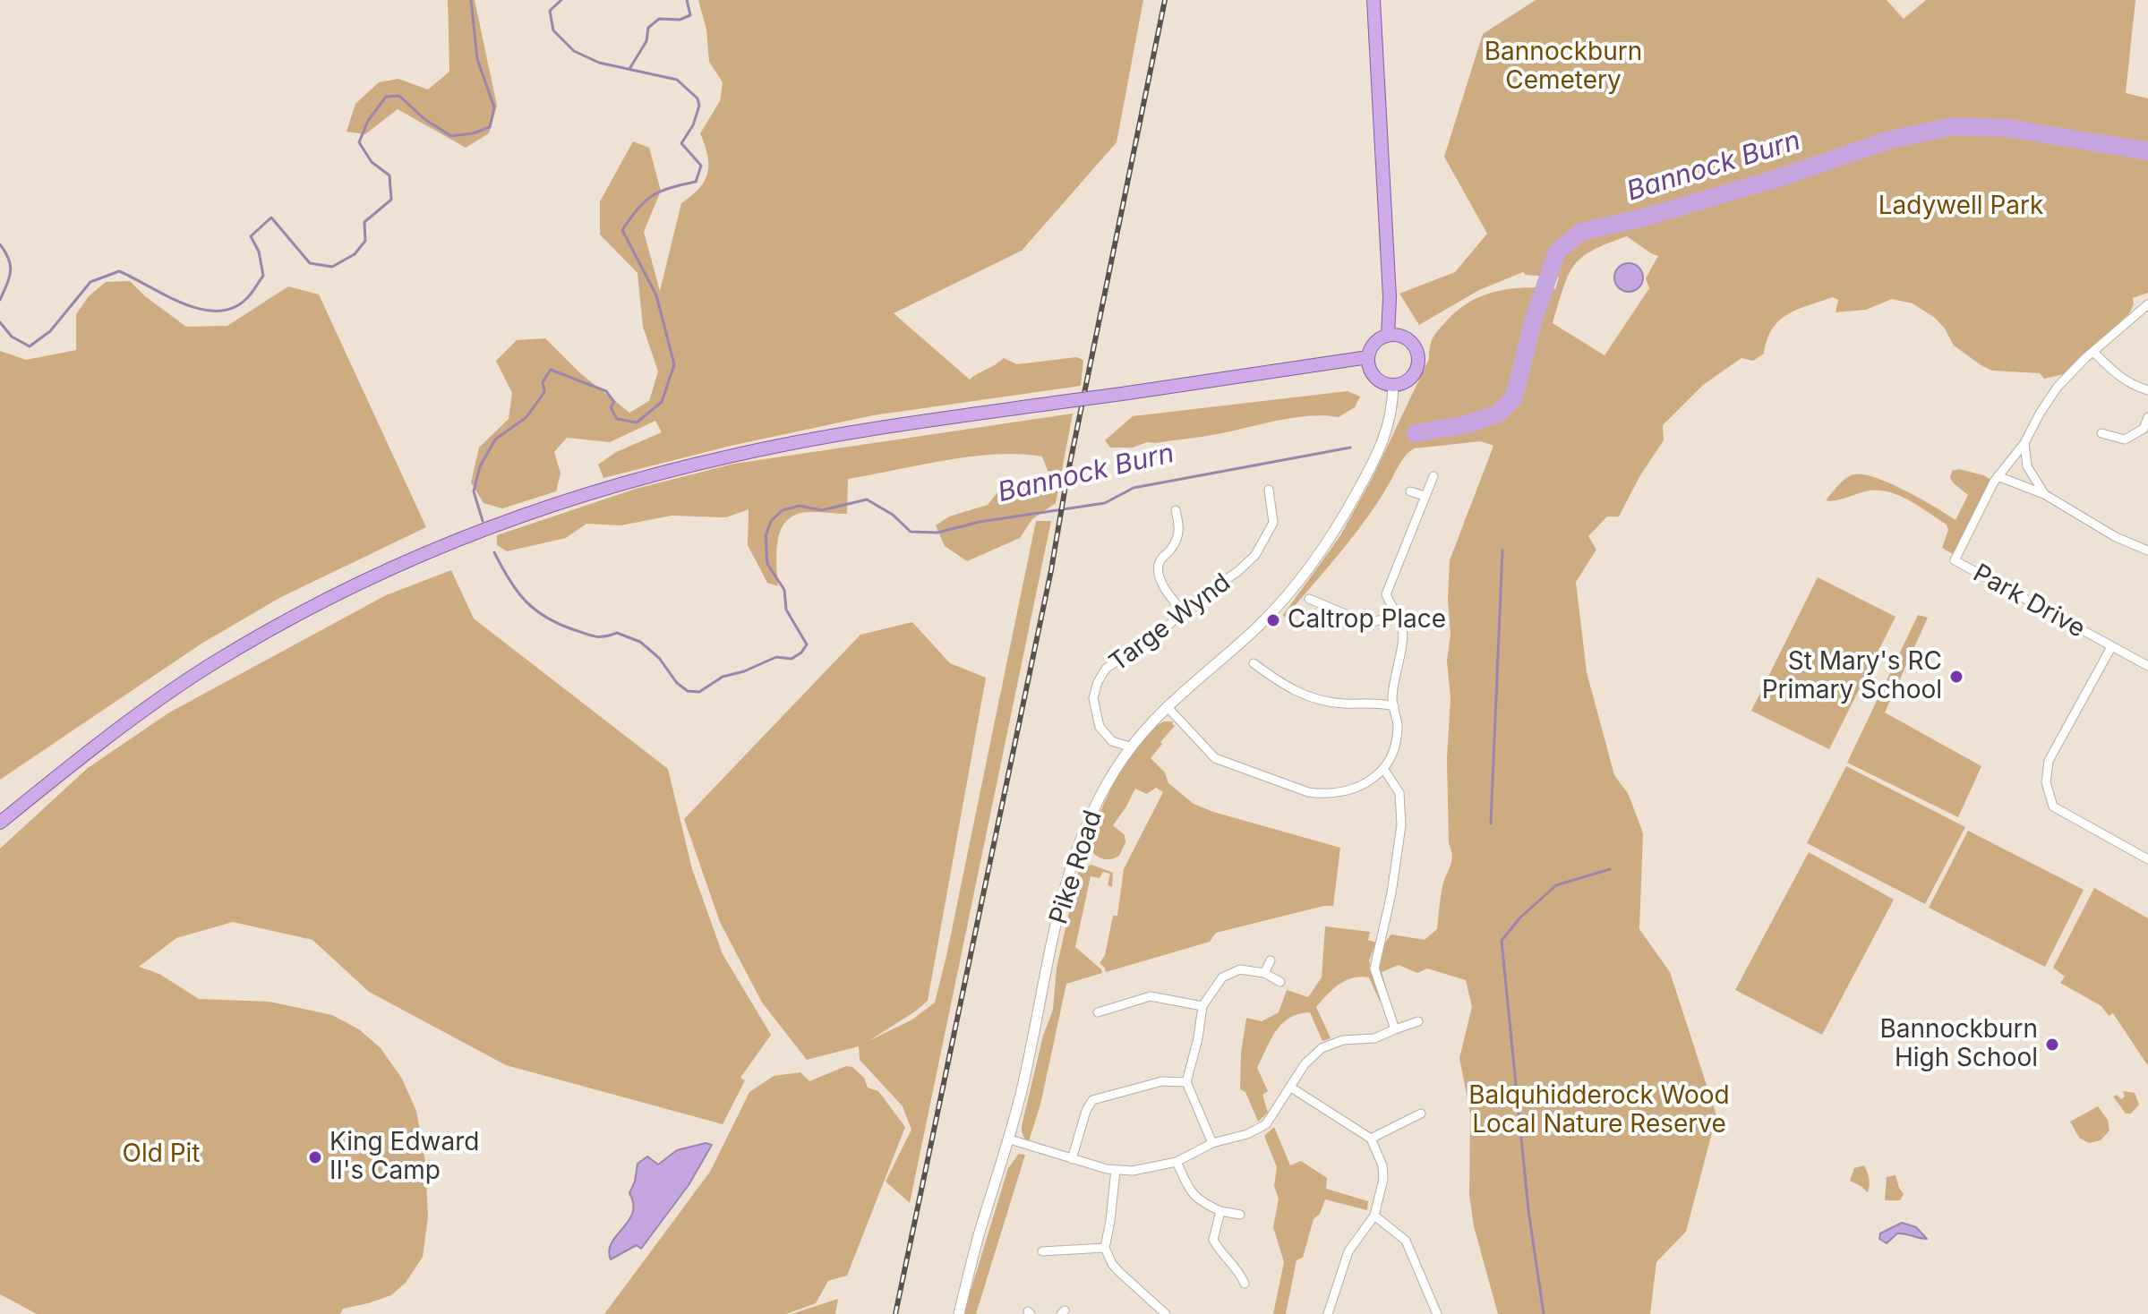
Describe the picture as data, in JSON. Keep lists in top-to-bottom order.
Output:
{
  "streets": {
    "street": ["Park Drive", "Targe Wynd", "Pike Road"]
  },
  "crossings": [
    ["Targe Wynd", "Pike Road"]
  ],
  "water": ["Bannock Burn"],
  "parks": [
    "Bannockburn Cemetery",
    "Ladywell Park",
    "Balquhidderock Wood Local Nature Reserve",
    "Old Pit"
  ],
  "places": [
    "Caltrop Place",
    "St Mary's RC Primary School",
    "Bannockburn High School",
    "King Edward II's Camp"
  ]
}
